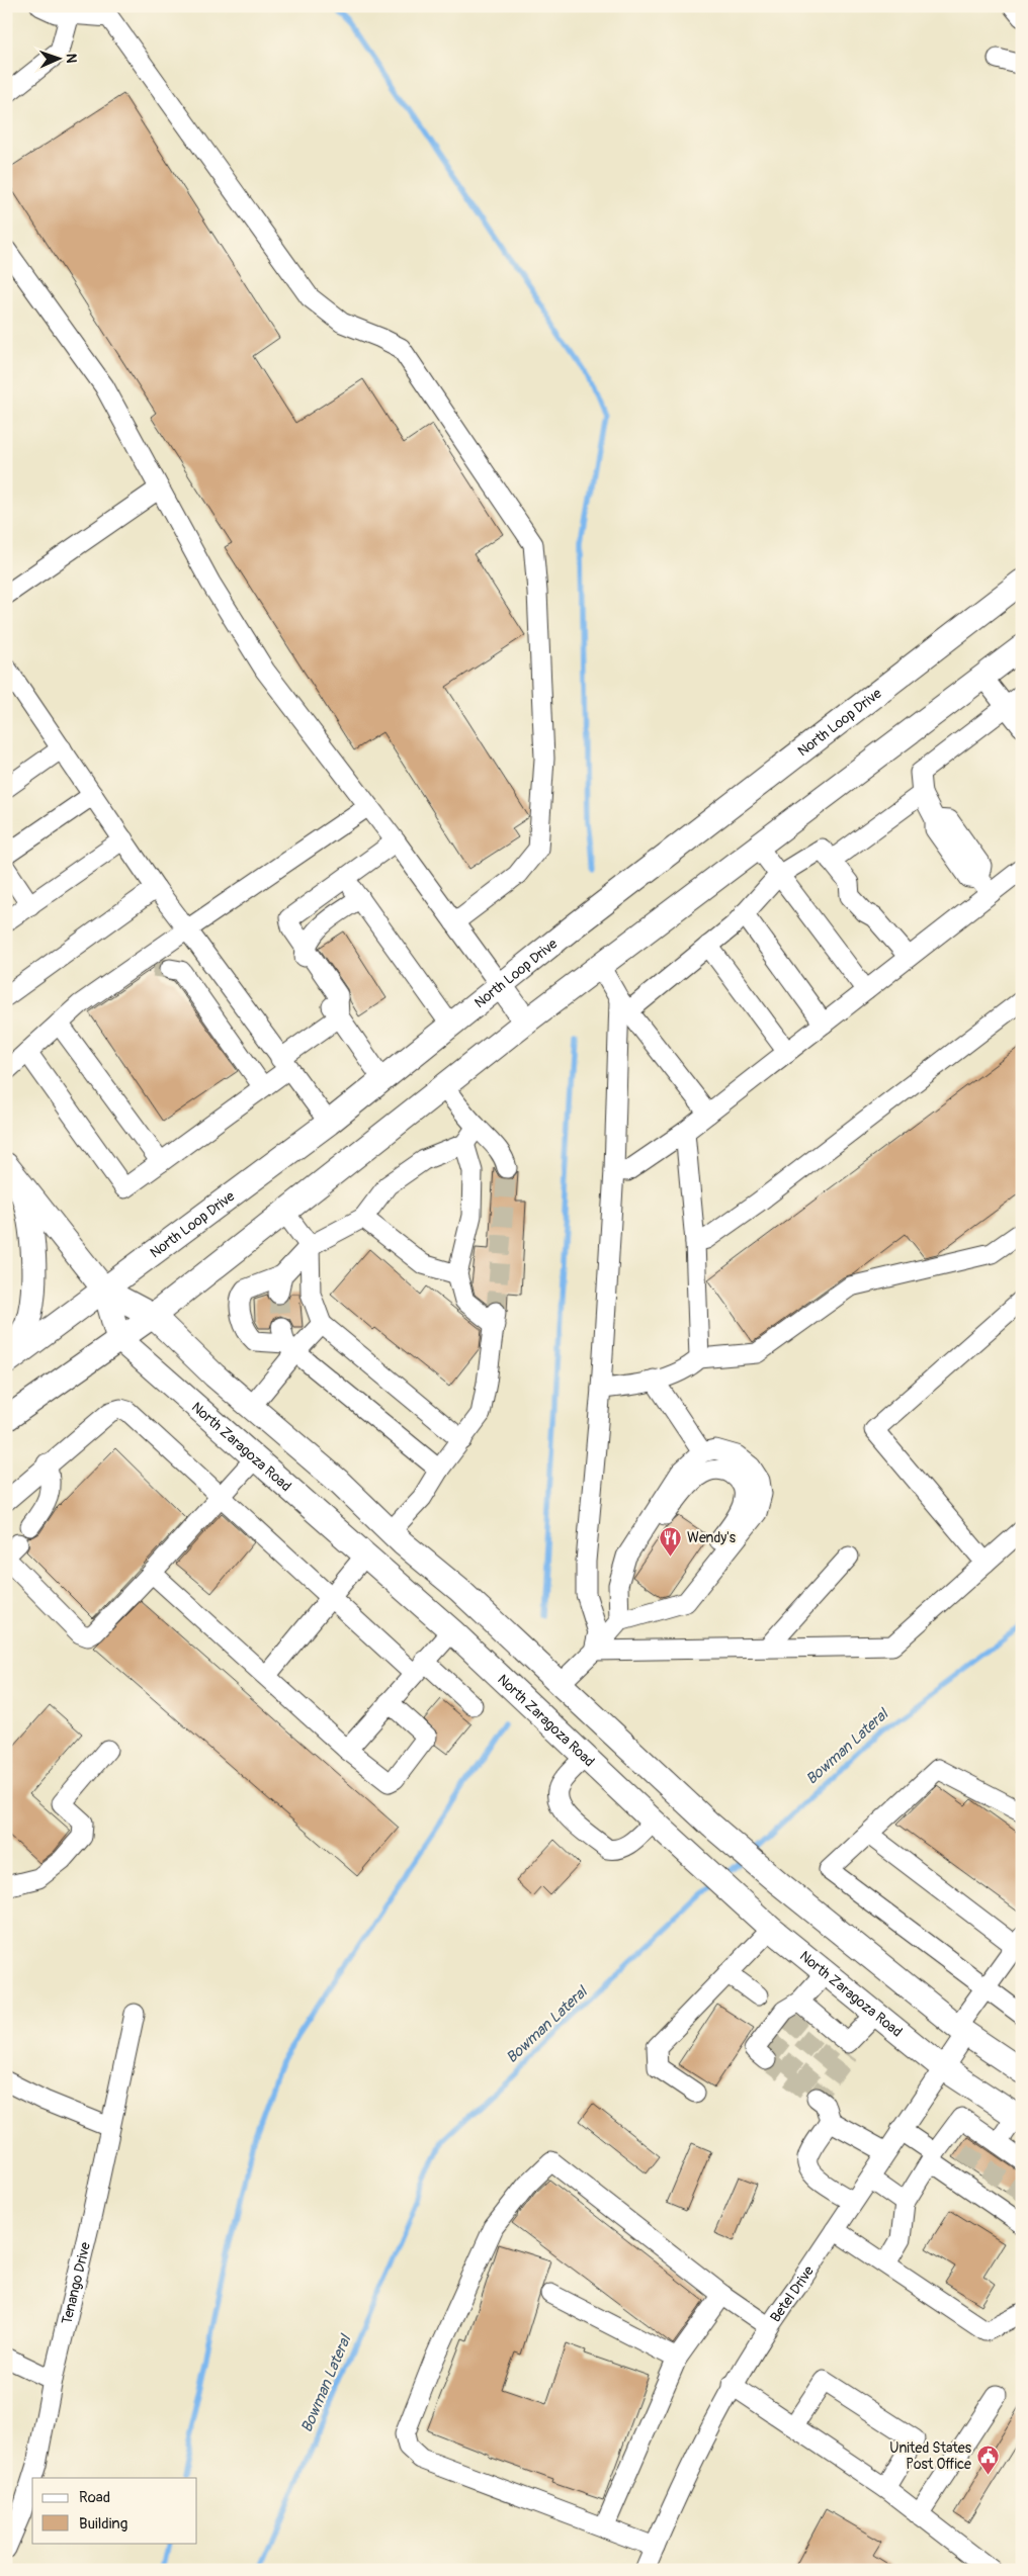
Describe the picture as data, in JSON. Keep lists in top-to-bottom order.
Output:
{
  "streets": {
    "main road": ["North Loop Drive", "North Zaragoza Road"],
    "street": ["Tenango Drive", "Betel Drive"]
  },
  "crossings": [
    ["North Zaragoza Road", "Betel Drive"]
  ],
  "water": ["Bowman Lateral"],
  "places": {
    "restaurant": ["Wendy's"],
    "public building": ["United States Post Office"]
  },
  "legend": ["Road", "Building"],
  "north": "right"
}
